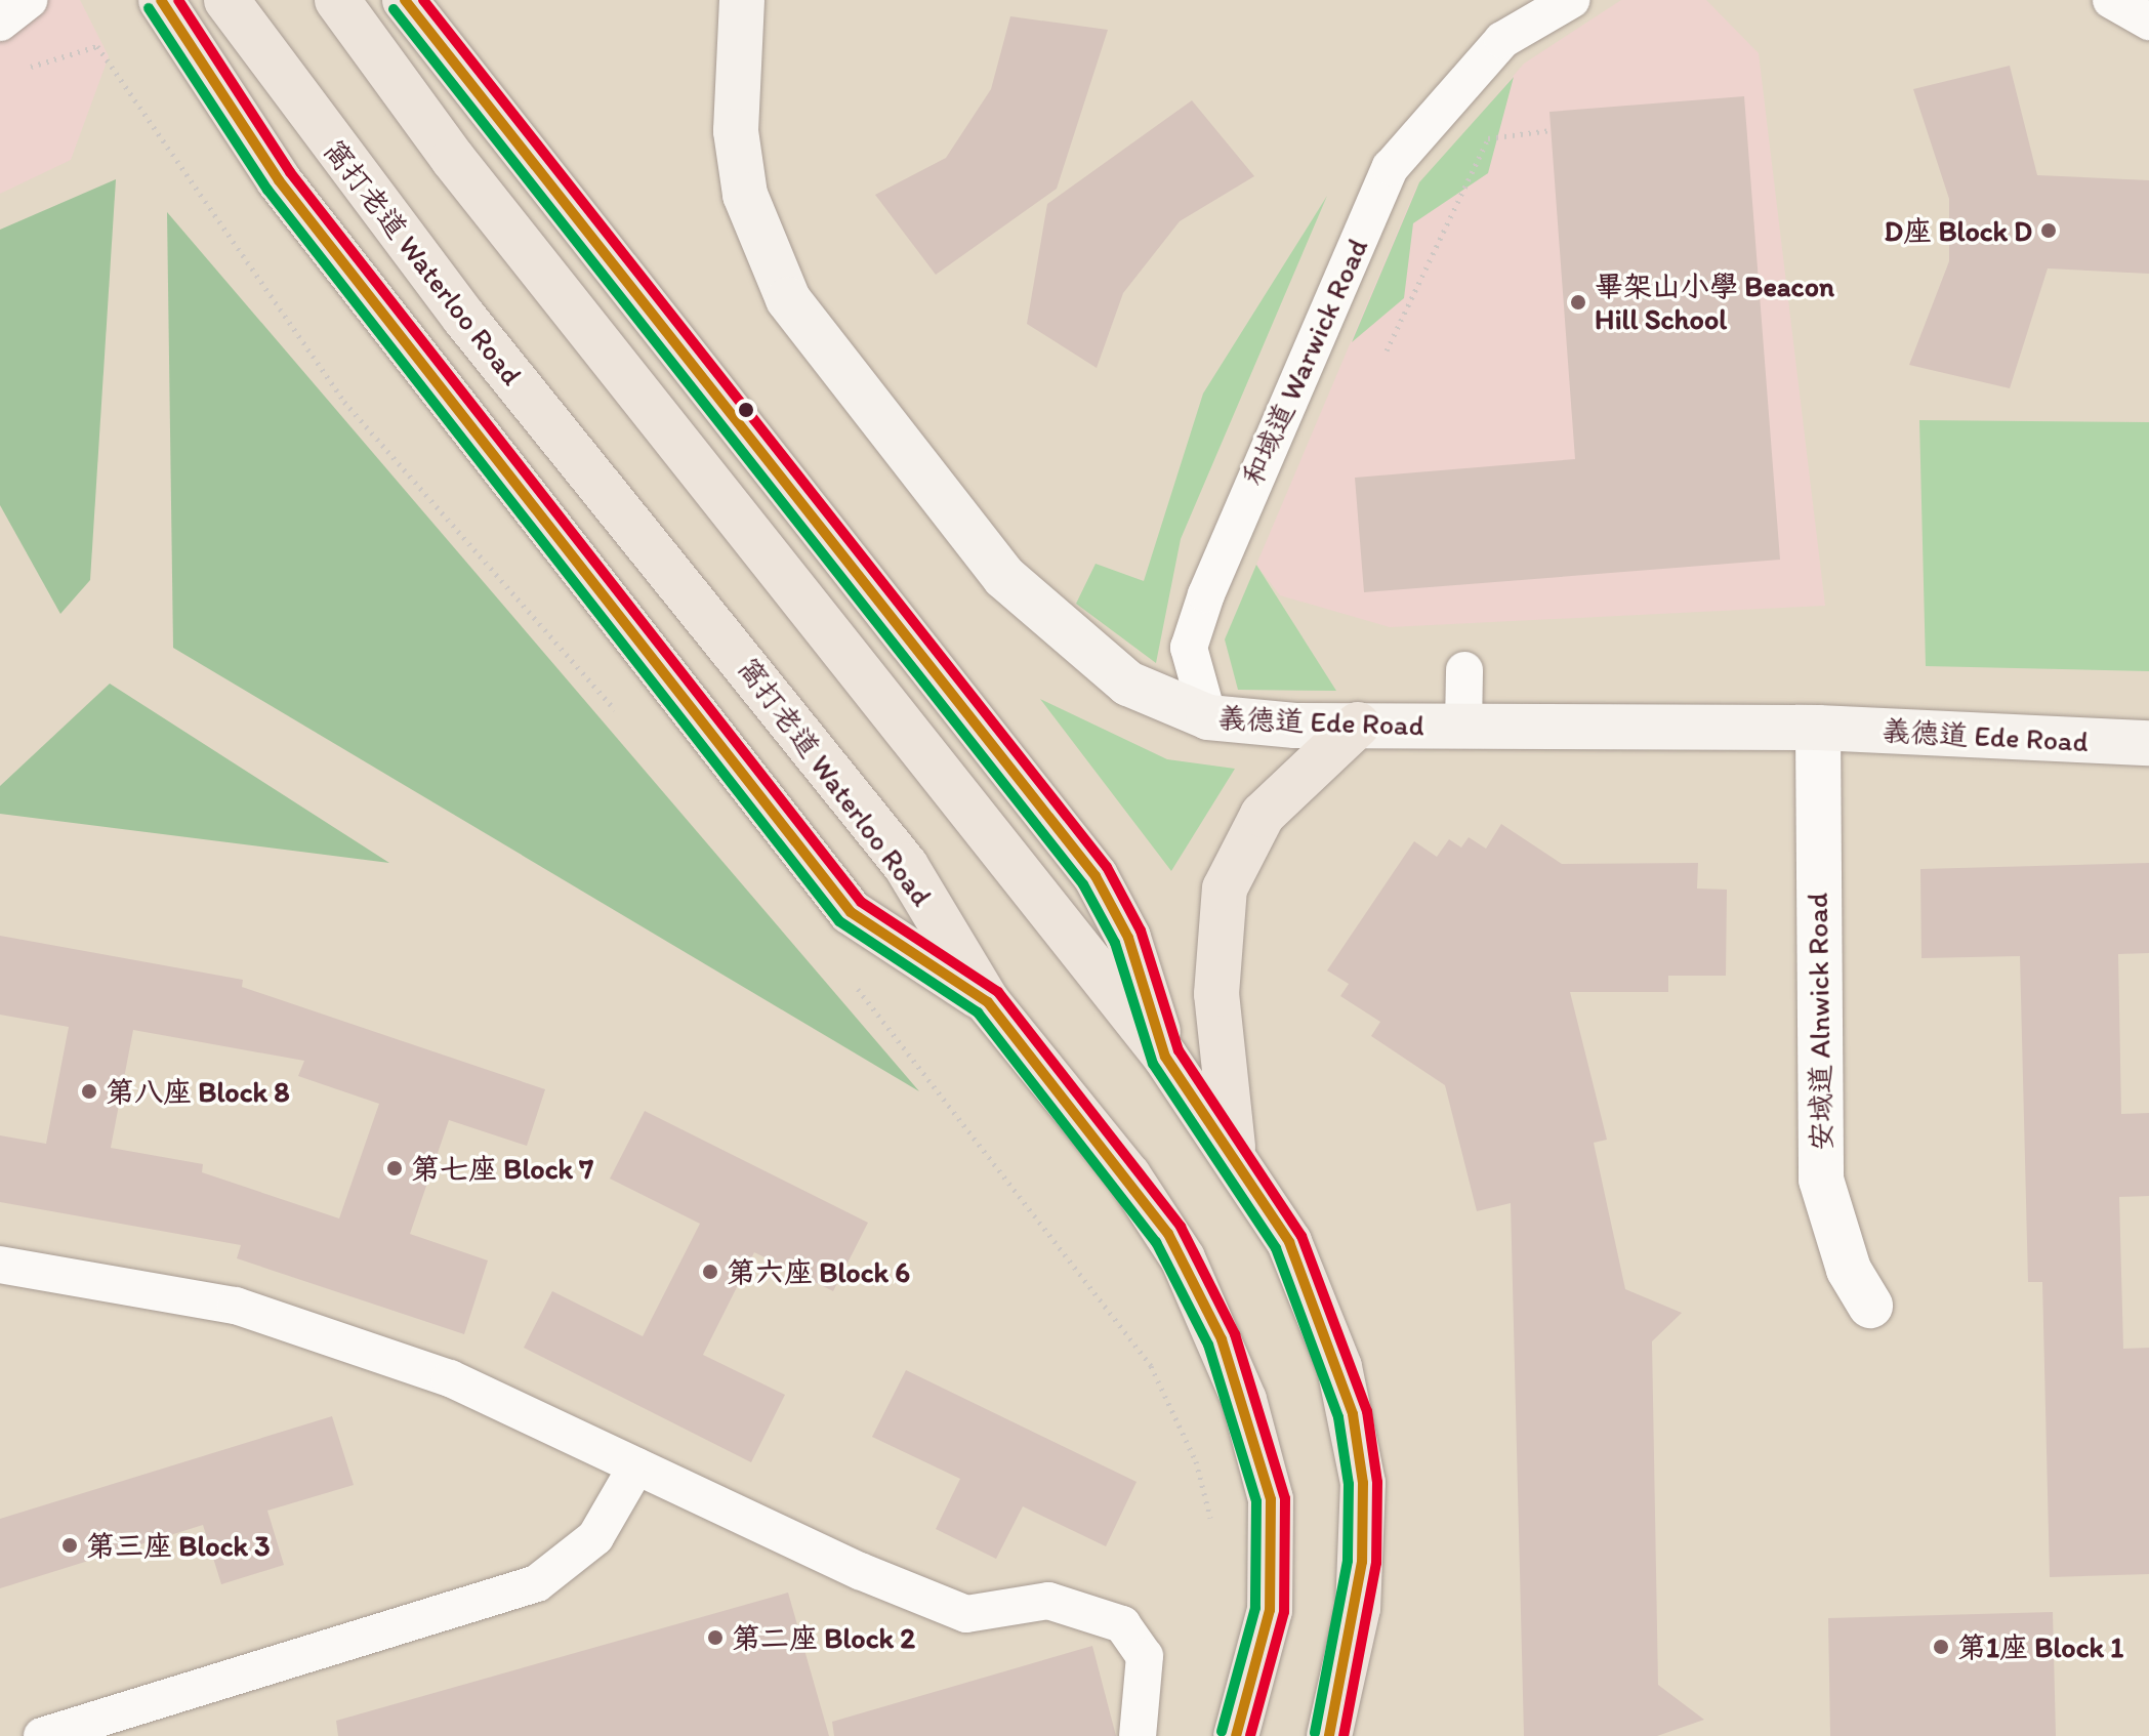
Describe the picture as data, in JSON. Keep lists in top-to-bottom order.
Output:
{
  "streets": {
    "highway": ["窩打老道 Waterloo Road"],
    "street": ["義德道 Ede Road", "安域道 Alnwick Road"],
    "lane": ["和域道 Warwick Road"]
  },
  "crossings": [
    ["和域道 Warwick Road", "義德道 Ede Road"],
    ["義德道 Ede Road", "安域道 Alnwick Road"]
  ],
  "places": [
    "D座 Block D",
    "畢架山小學 Beacon Hill School",
    "第八座 Block 8",
    "第七座 Block 7",
    "第六座 Block 6",
    "第三座 Block 3",
    "第二座 Block 2",
    "第1座 Block 1"
  ]
}
